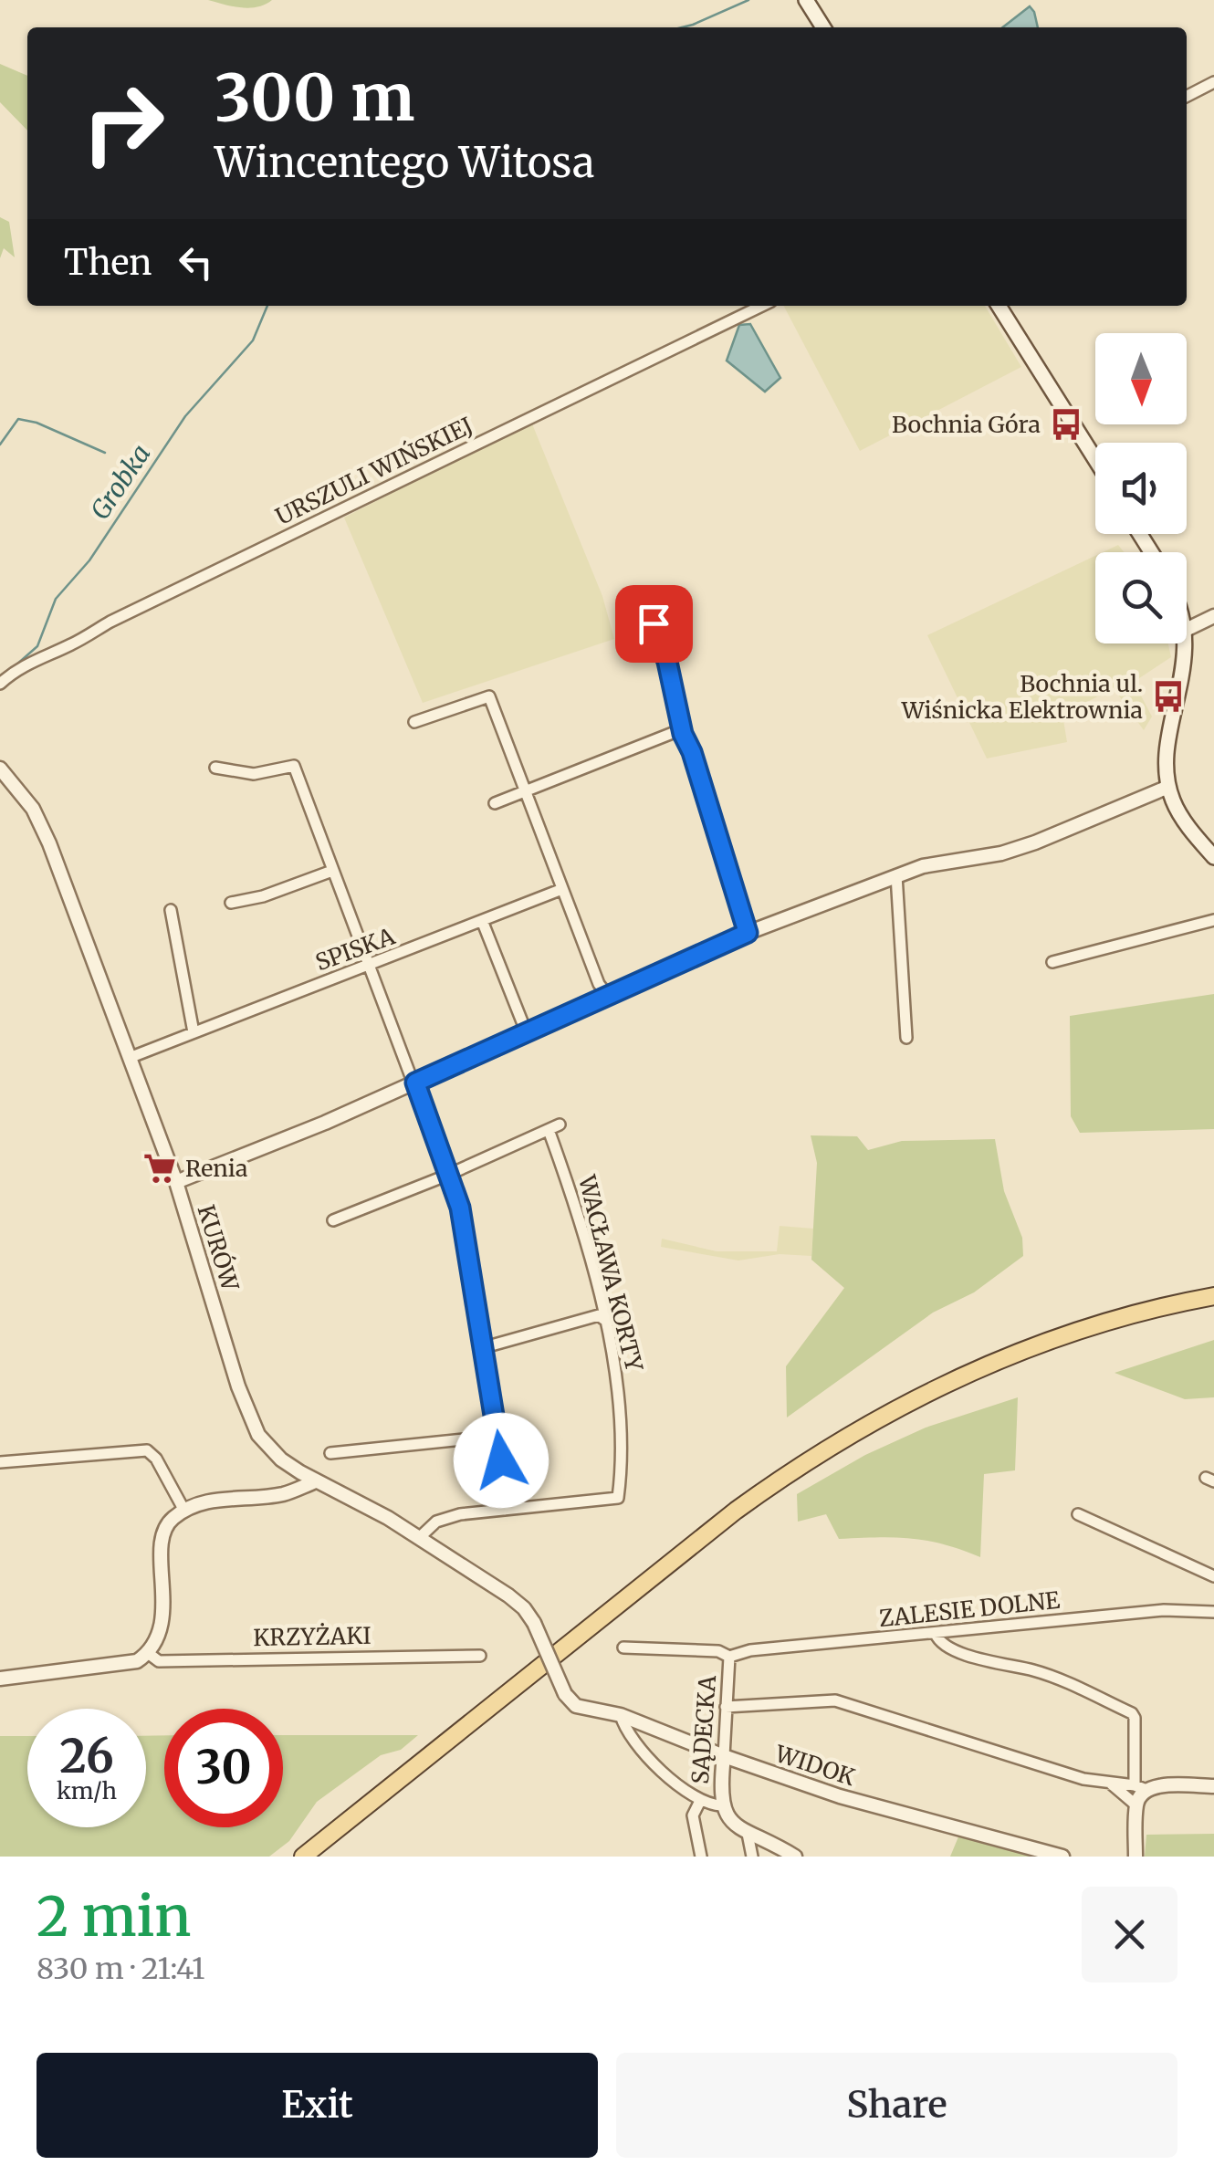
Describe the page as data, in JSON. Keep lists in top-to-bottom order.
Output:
{
  "streets": {
    "street": [
      "URSZULI WIŃSKIEJ",
      "SPISKA",
      "KURÓW",
      "WACŁAWA KORTY",
      "ZALESIE DOLNE",
      "KRZYŻAKI",
      "SĄDECKA",
      "WIDOK"
    ]
  },
  "crossings": [
    ["SPISKA", "KURÓW"],
    ["KURÓW", "WACŁAWA KORTY"],
    ["KURÓW", "WIDOK"],
    ["ZALESIE DOLNE", "SĄDECKA"],
    ["SĄDECKA", "WIDOK"]
  ],
  "water": ["Grobka"],
  "places": {
    "bus stop": ["Bochnia Góra", "Bochnia ul. Wiśnicka Elektrownia"],
    "supermarket": ["Renia"]
  },
  "north": "bottom",
  "page": {
    "turn": ["300 m", "Wincentego Witosa"],
    "then": "Then",
    "speed": "26 km/h",
    "limit": "30",
    "heading": ["2 min", "830 m · 21:41"],
    "buttons": ["Exit", "Share"]
  }
}
